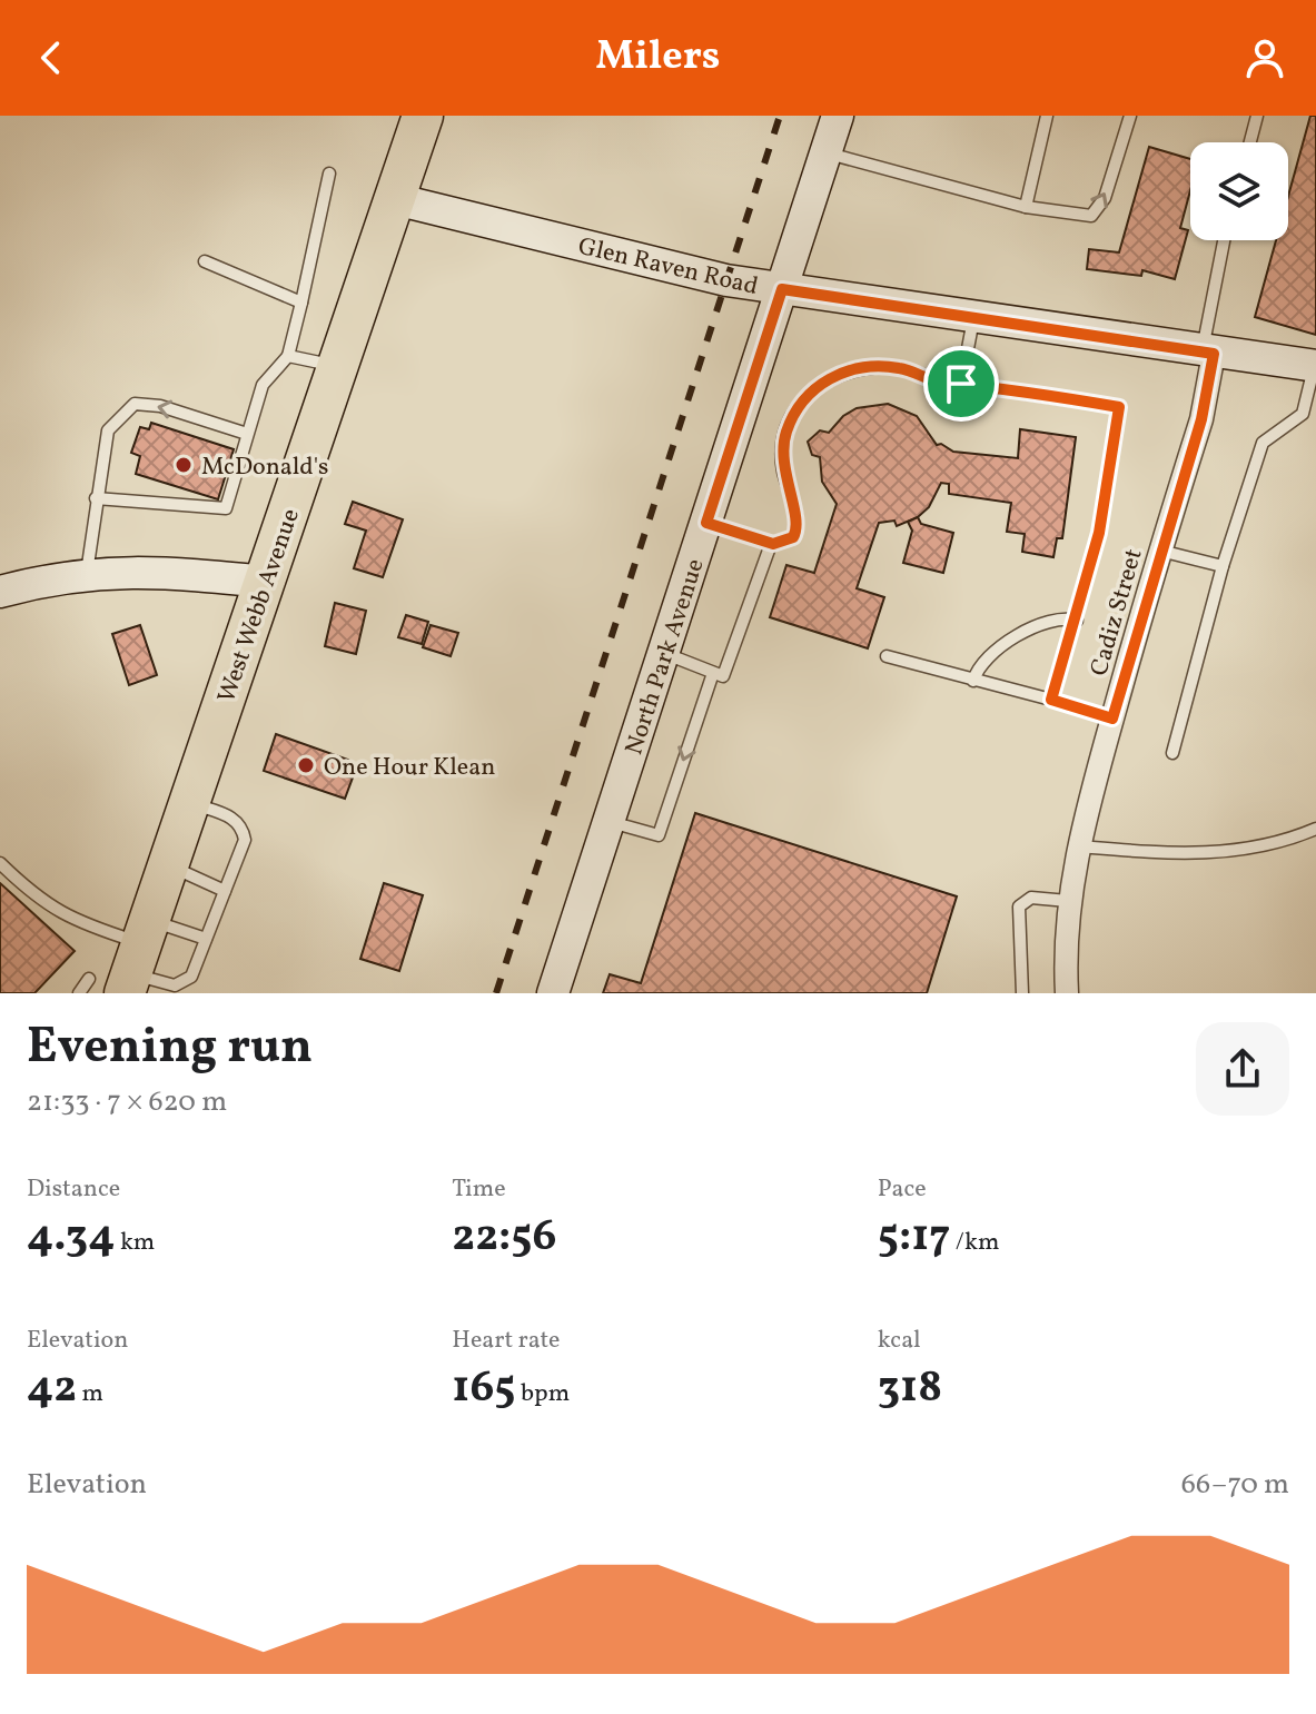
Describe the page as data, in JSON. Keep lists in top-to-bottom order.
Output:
{
  "streets": {
    "highway": ["West Webb Avenue"],
    "street": ["Glen Raven Road", "Cadiz Street", "North Park Avenue"]
  },
  "crossings": [
    ["Glen Raven Road", "West Webb Avenue"],
    ["Glen Raven Road", "Cadiz Street"],
    ["Glen Raven Road", "North Park Avenue"]
  ],
  "places": ["McDonald's", "One Hour Klean"],
  "page": {
    "header": "Milers",
    "heading": ["Evening run", "21:33 · 7 × 620 m"],
    "stats": [
      ["Distance", "4.34 km"],
      ["Time", "22:56"],
      ["Pace", "5:17 /km"],
      ["Elevation", "42 m"],
      ["Heart rate", "165 bpm"],
      ["kcal", "318"]
    ],
    "chart": ["Elevation", "66–70 m"]
  }
}
